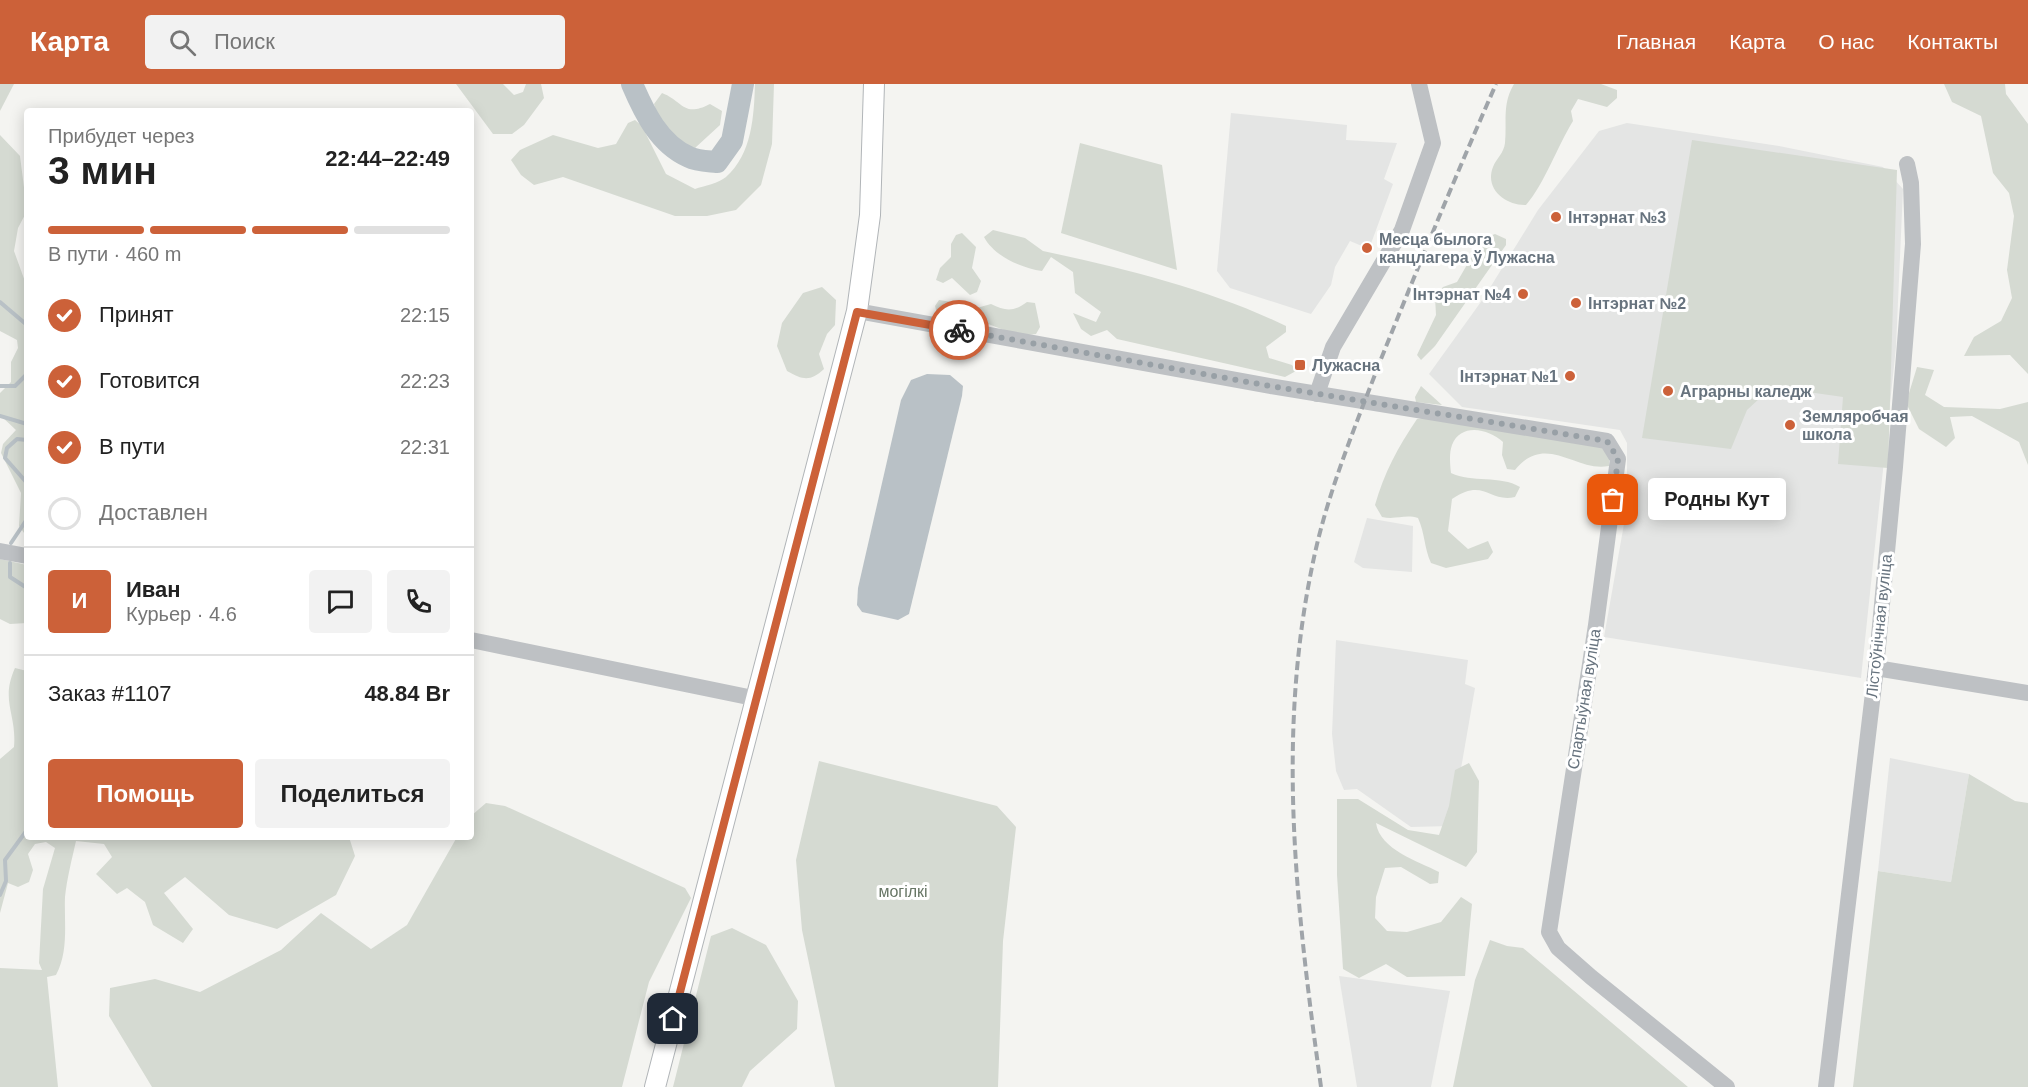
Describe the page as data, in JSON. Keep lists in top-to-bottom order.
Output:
{
  "streets": {
    "street": ["Лістоўнічная вуліца", "Спартыўная вуліца"]
  },
  "parks": ["могілкі"],
  "places": {
    "other": [
      "Інтэрнат №3",
      "Месца былога канцлагера ў Лужасна",
      "Інтэрнат №4",
      "Інтэрнат №2",
      "Інтэрнат №1",
      "Аграрны каледж",
      "Земляробчая школа",
      "Родны Кут"
    ],
    "transit": ["Лужасна"]
  },
  "page": {
    "header": "Карта",
    "search": "Поиск",
    "nav": [
      "Главная",
      "Карта",
      "О нас",
      "Контакты"
    ],
    "heading": ["3 мин", "Прибудет через", "22:44–22:49"],
    "panel": [
      "Иван",
      "Курьер · 4.6",
      "Заказ #1107",
      "48.84 Br"
    ],
    "bar": "В пути · 460 m",
    "list": [
      ["Принят", "22:15"],
      ["Готовится", "22:23"],
      ["В пути", "22:31"],
      "Доставлен"
    ],
    "bubble": "Родны Кут",
    "round": "И",
    "buttons": ["Помощь", "Поделиться"]
  }
}
